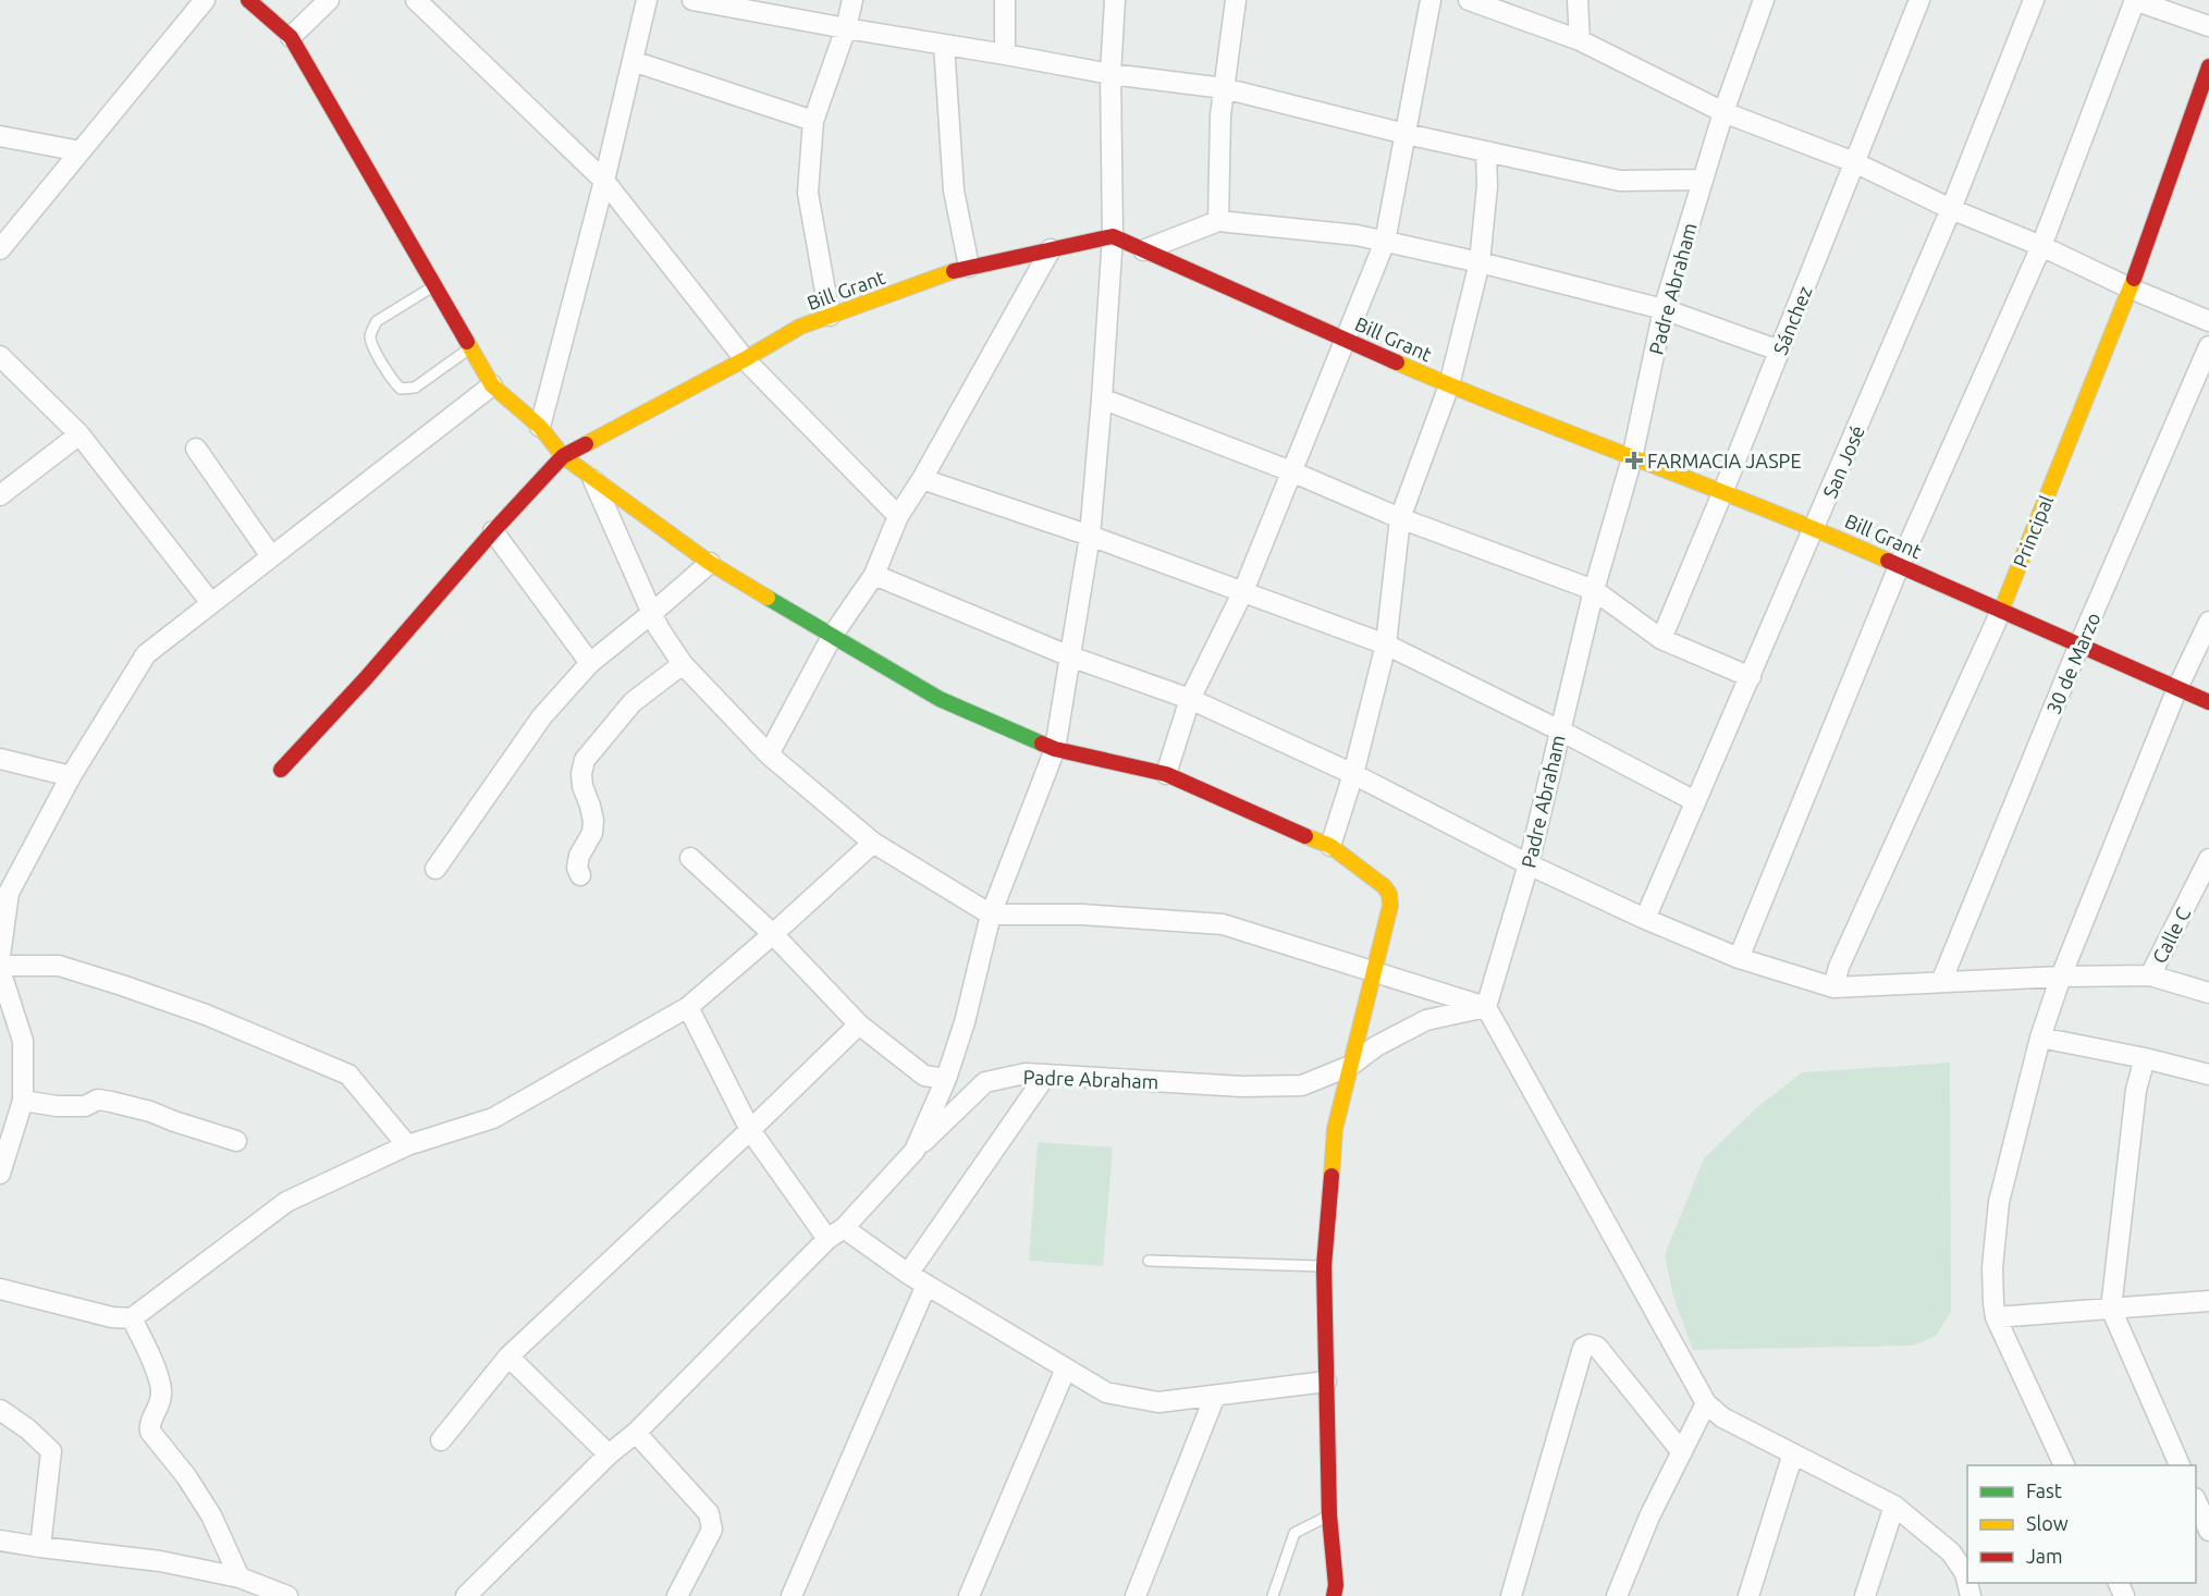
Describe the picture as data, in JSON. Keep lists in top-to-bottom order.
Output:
{
  "streets": {
    "street": [
      "Padre Abraham",
      "Bill Grant",
      "Sánchez",
      "San José",
      "Principal",
      "30 de Marzo",
      "Calle C"
    ]
  },
  "crossings": [
    ["Padre Abraham", "Bill Grant"],
    ["Bill Grant", "Sánchez"],
    ["Bill Grant", "San José"],
    ["Bill Grant", "Principal"],
    ["Bill Grant", "30 de Marzo"]
  ],
  "places": {
    "health": ["FARMACIA JASPE"]
  },
  "legend": ["Fast", "Slow", "Jam"]
}
